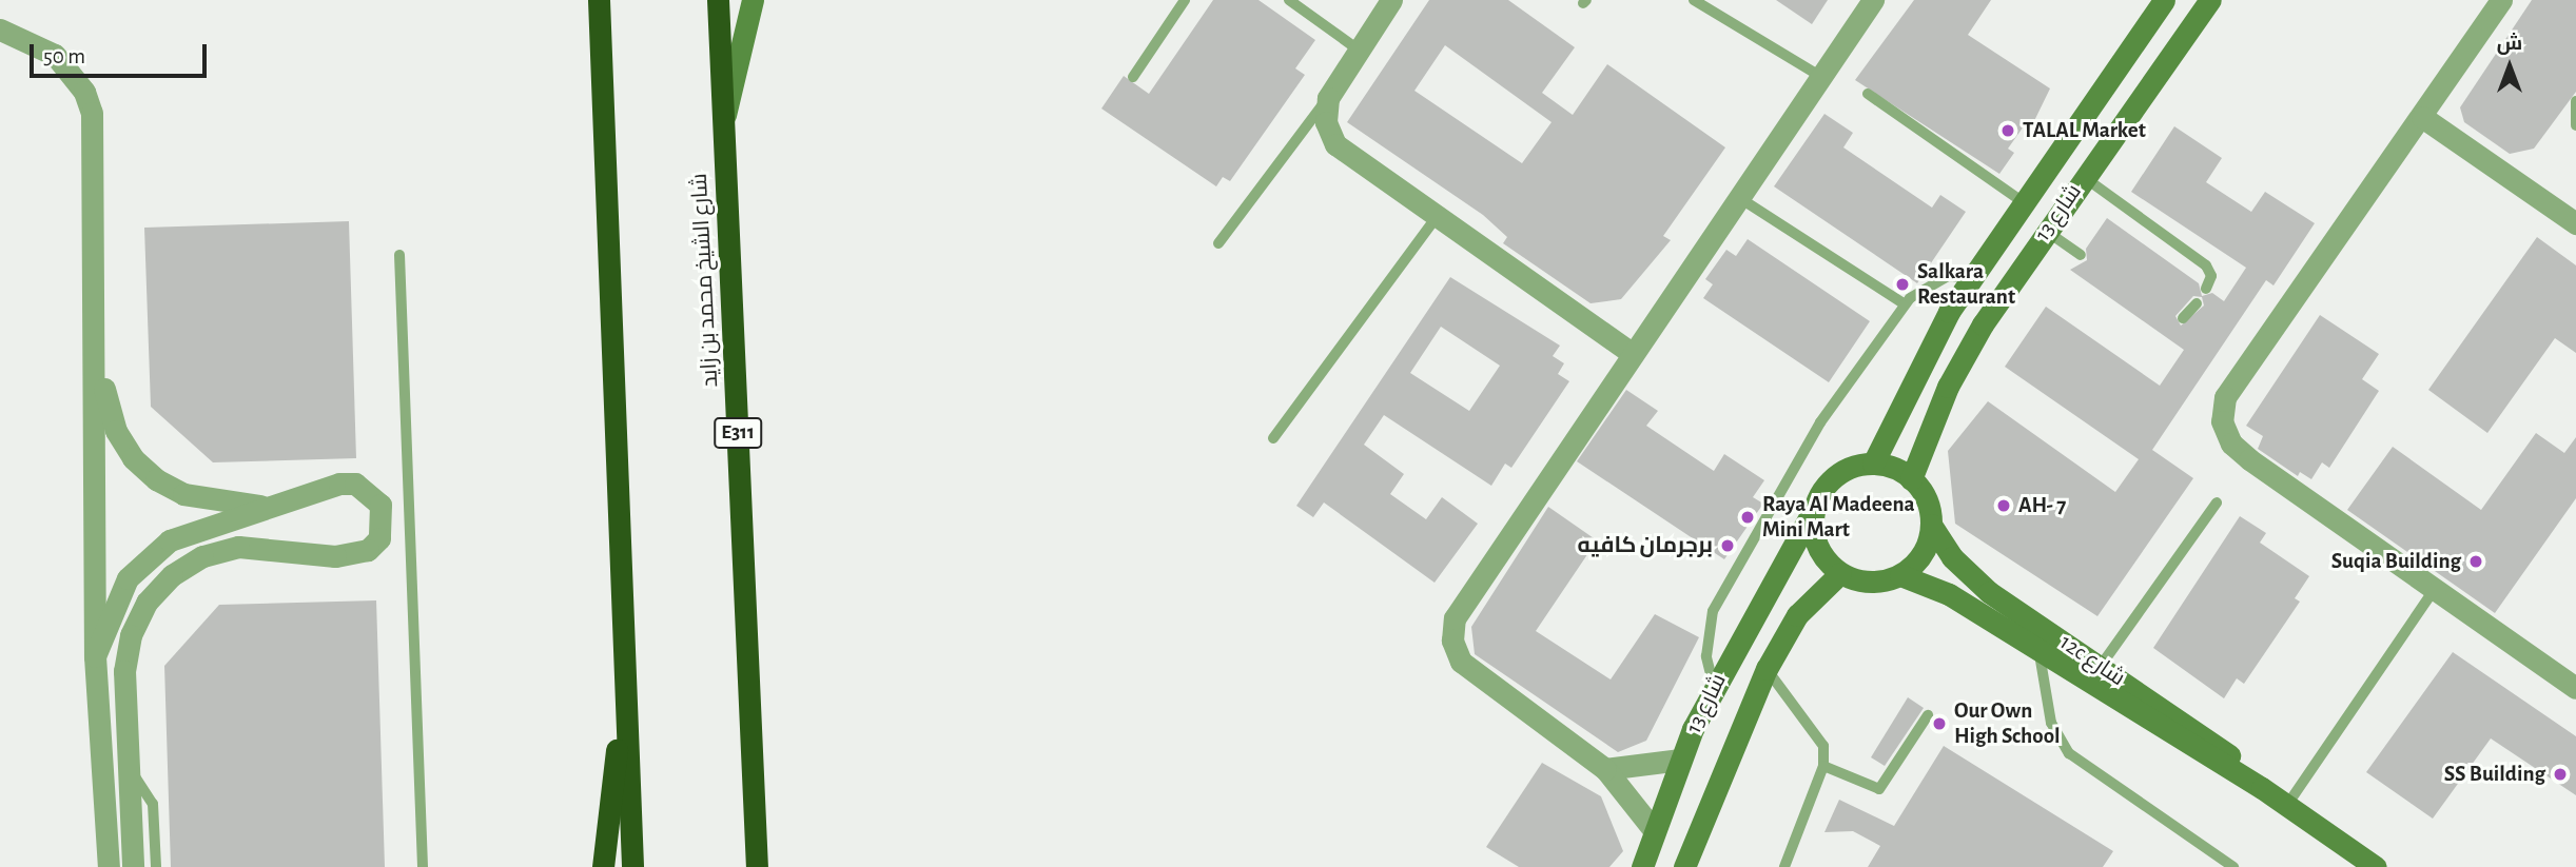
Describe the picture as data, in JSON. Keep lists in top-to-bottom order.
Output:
{
  "streets": {
    "highway": ["شارع الشيخ محمد بن زايد", "E311"],
    "street": ["شارع 13", "12c شارع"]
  },
  "crossings": [
    ["شارع 13", "12c شارع"]
  ],
  "places": [
    "TALAL Market",
    "Salkara Restaurant",
    "AH- 7",
    "Raya Al Madeena Mini Mart",
    "برجرمان كافيه",
    "Suqia Building",
    "Our Own High School",
    "SS Building"
  ],
  "scale_bar": "50 m",
  "north": "top"
}
